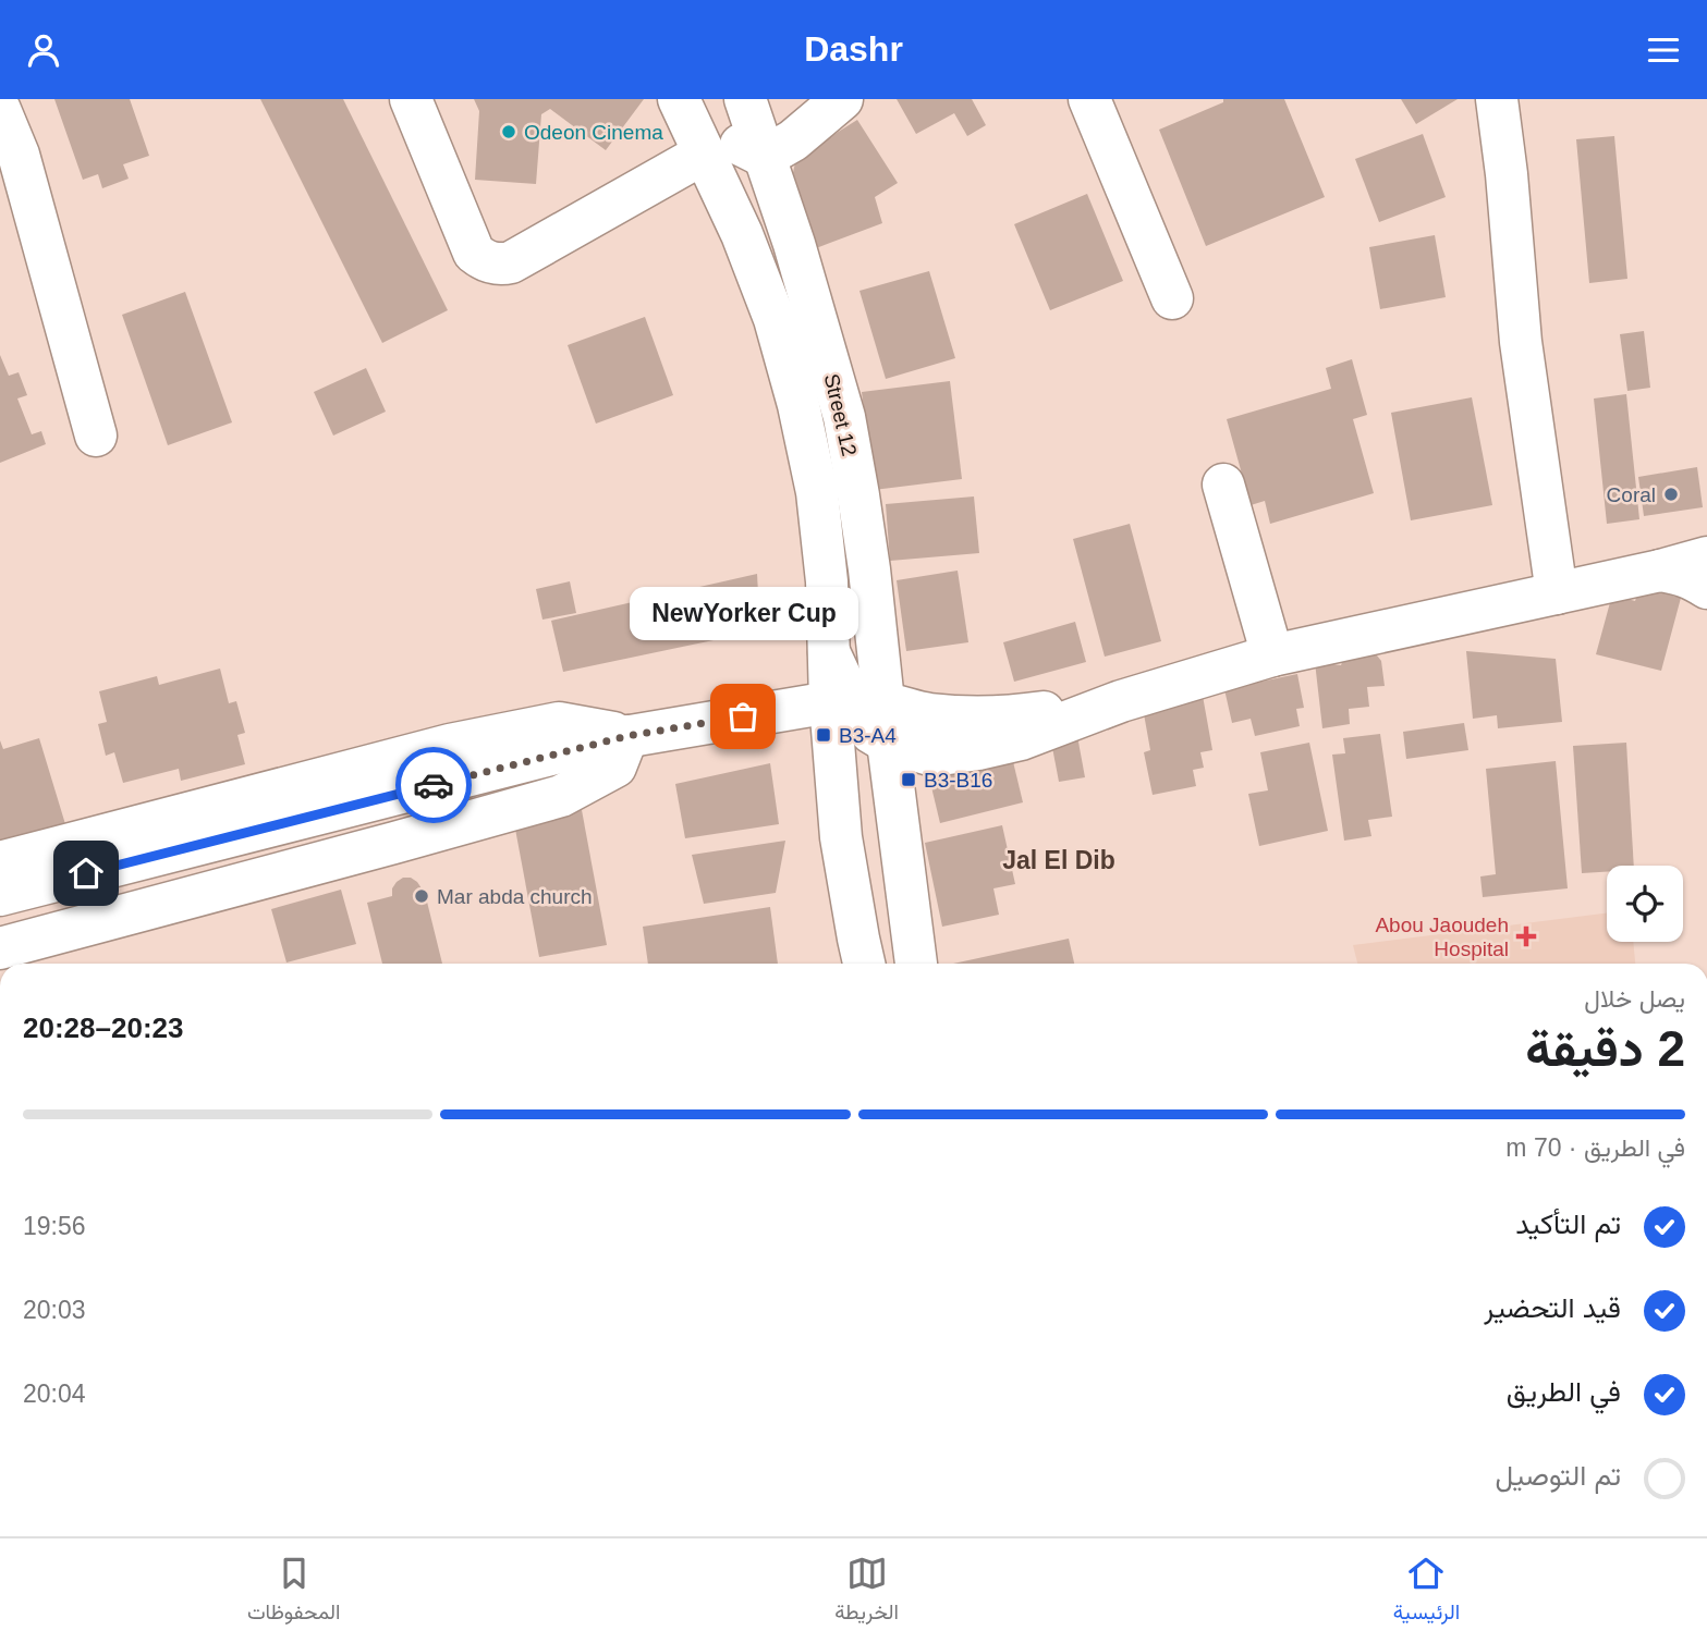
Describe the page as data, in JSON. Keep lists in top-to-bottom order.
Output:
{
  "streets": {
    "main road": ["Street 12"]
  },
  "districts": ["Jal El Dib"],
  "places": {
    "other": [
      "Odeon Cinema",
      "Coral",
      "NewYorker Cup",
      "Mar abda church"
    ],
    "transit": ["B3-A4", "B3-B16"],
    "health": ["Abou Jaoudeh Hospital"]
  },
  "page": {
    "header": "Dashr",
    "bubble": "NewYorker Cup",
    "heading": ["2 دقيقة", "يصل خلال", "20:23–20:28"],
    "bar": "في الطريق · 70 m",
    "list": [
      ["تم التأكيد", "19:56"],
      ["قيد التحضير", "20:03"],
      ["في الطريق", "20:04"],
      "تم التوصيل"
    ],
    "tabs": ["الرئيسية", "الخريطة", "المحفوظات"]
  }
}
